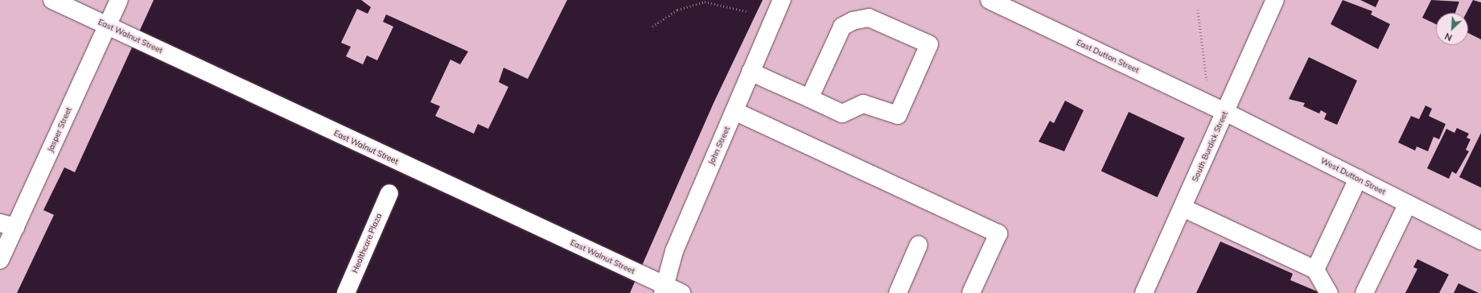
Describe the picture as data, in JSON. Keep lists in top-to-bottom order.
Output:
{
  "streets": {
    "street": [
      "East Walnut Street",
      "East Dutton Street",
      "Jasper Street",
      "John Street",
      "South Burdick Street",
      "West Dutton Street",
      "Healthcare Plaza"
    ]
  },
  "crossings": [
    ["East Walnut Street", "Jasper Street"],
    ["East Walnut Street", "John Street"],
    ["East Dutton Street", "South Burdick Street"],
    ["East Dutton Street", "West Dutton Street"],
    ["South Burdick Street", "West Dutton Street"]
  ],
  "north": "bottom left"
}
